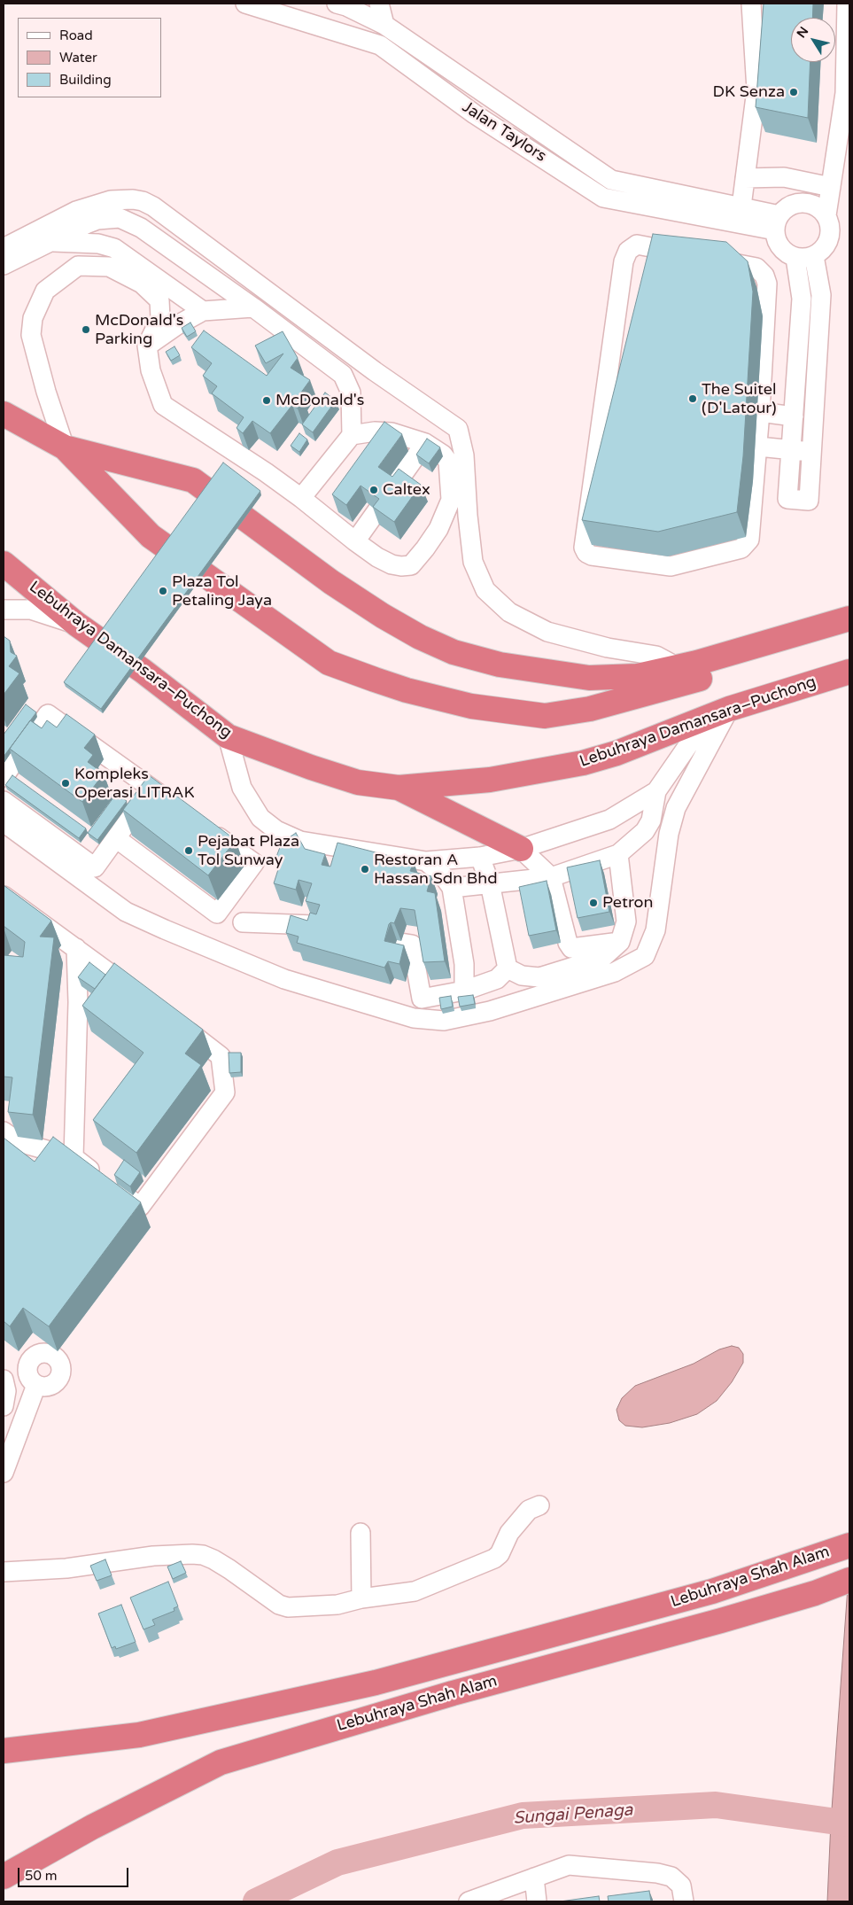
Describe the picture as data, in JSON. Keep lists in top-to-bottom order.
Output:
{
  "streets": {
    "highway": ["Lebuhraya Damansara–Puchong", "Lebuhraya Shah Alam"],
    "street": ["Jalan Taylors"]
  },
  "water": ["Sungai Penaga"],
  "places": [
    "DK Senza",
    "McDonald's Parking",
    "The Suitel (D'Latour)",
    "McDonald's",
    "Caltex",
    "Plaza Tol Petaling Jaya",
    "Kompleks Operasi LITRAK",
    "Pejabat Plaza Tol Sunway",
    "Restoran A Hassan Sdn Bhd",
    "Petron"
  ],
  "legend": ["Road", "Water", "Building"],
  "scale_bar": "50 m",
  "north": "top left"
}
